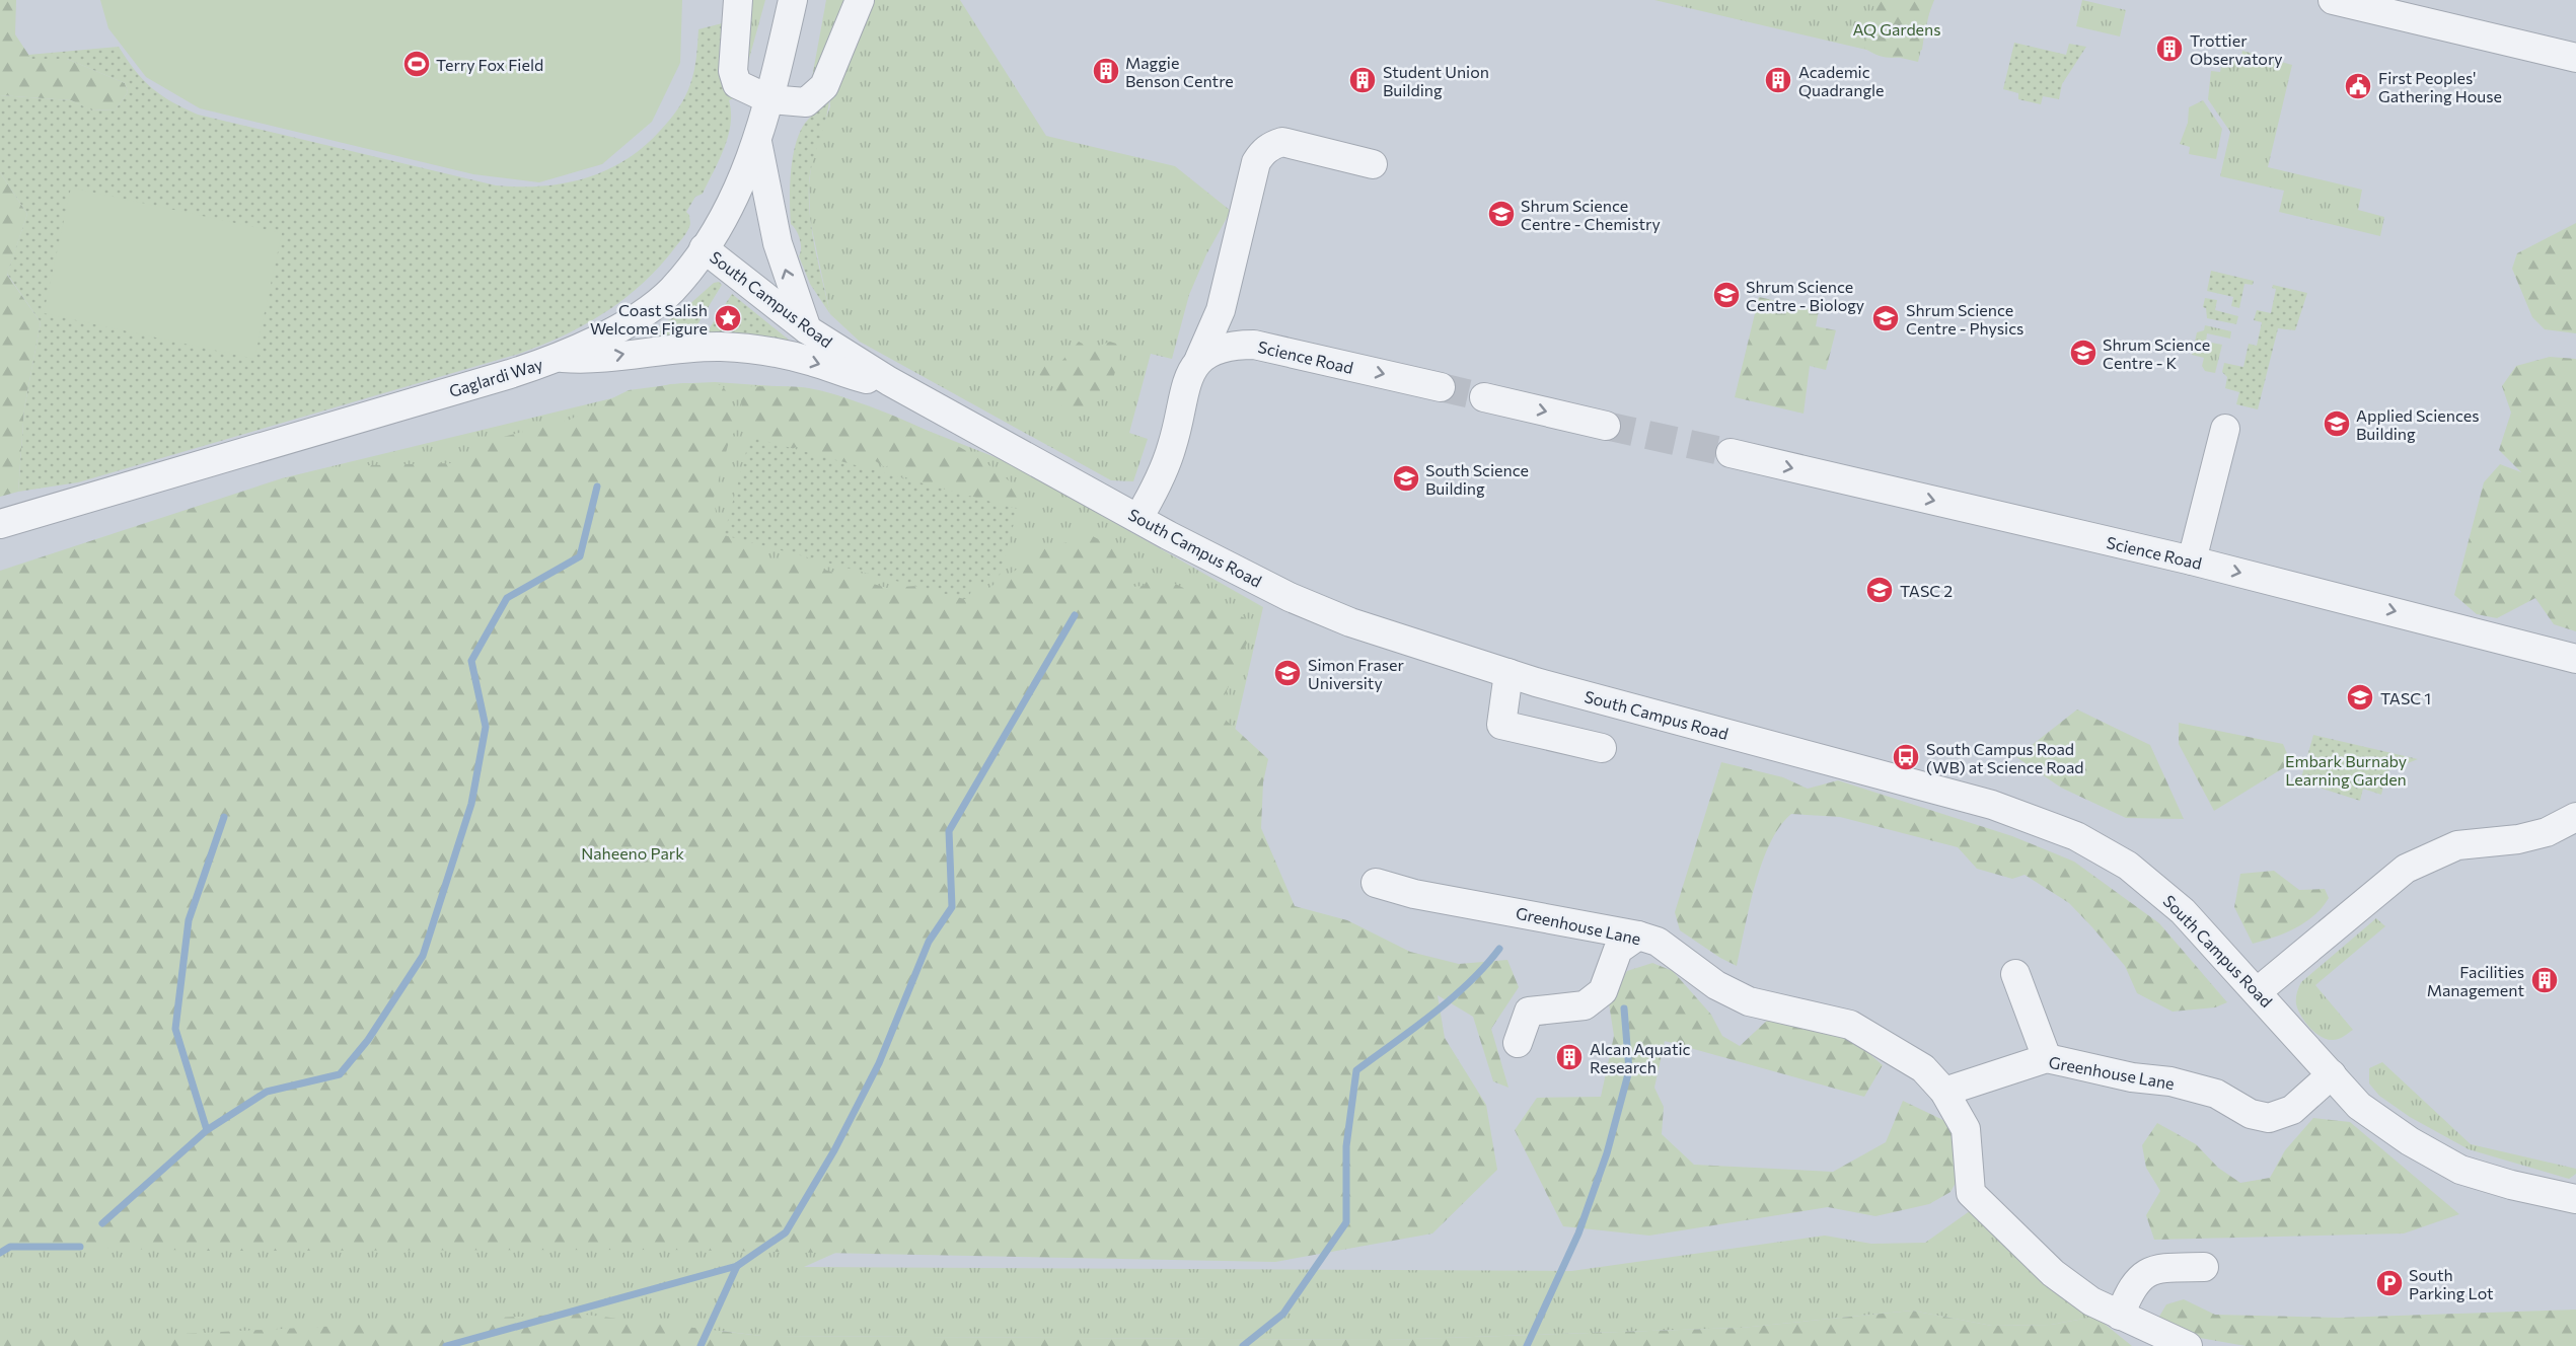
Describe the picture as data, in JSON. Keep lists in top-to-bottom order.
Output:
{
  "streets": {
    "street": [
      "South Campus Road",
      "Science Road",
      "Gaglardi Way",
      "Greenhouse Lane"
    ]
  },
  "crossings": [
    ["South Campus Road", "Gaglardi Way"],
    ["South Campus Road", "Greenhouse Lane"]
  ],
  "one_way": ["Science Road"],
  "parks": ["AQ Gardens", "Embark Burnaby Learning Garden", "Naheeno Park"],
  "places": {
    "building": [
      "Trottier Observatory",
      "Maggie Benson Centre",
      "Student Union Building",
      "Academic Quadrangle",
      "Facilities Management",
      "Alcan Aquatic Research"
    ],
    "sports": ["Terry Fox Field"],
    "public building": ["First Peoples' Gathering House"],
    "school or university": [
      "Shrum Science Centre - Chemistry",
      "Shrum Science Centre - Biology",
      "Shrum Science Centre - Physics",
      "Shrum Science Centre - K",
      "Applied Sciences Building",
      "South Science Building",
      "TASC 2",
      "Simon Fraser University",
      "TASC 1"
    ],
    "place": ["Coast Salish Welcome Figure"],
    "bus stop": ["South Campus Road (WB) at Science Road"],
    "parking": ["South Parking Lot"]
  }
}
